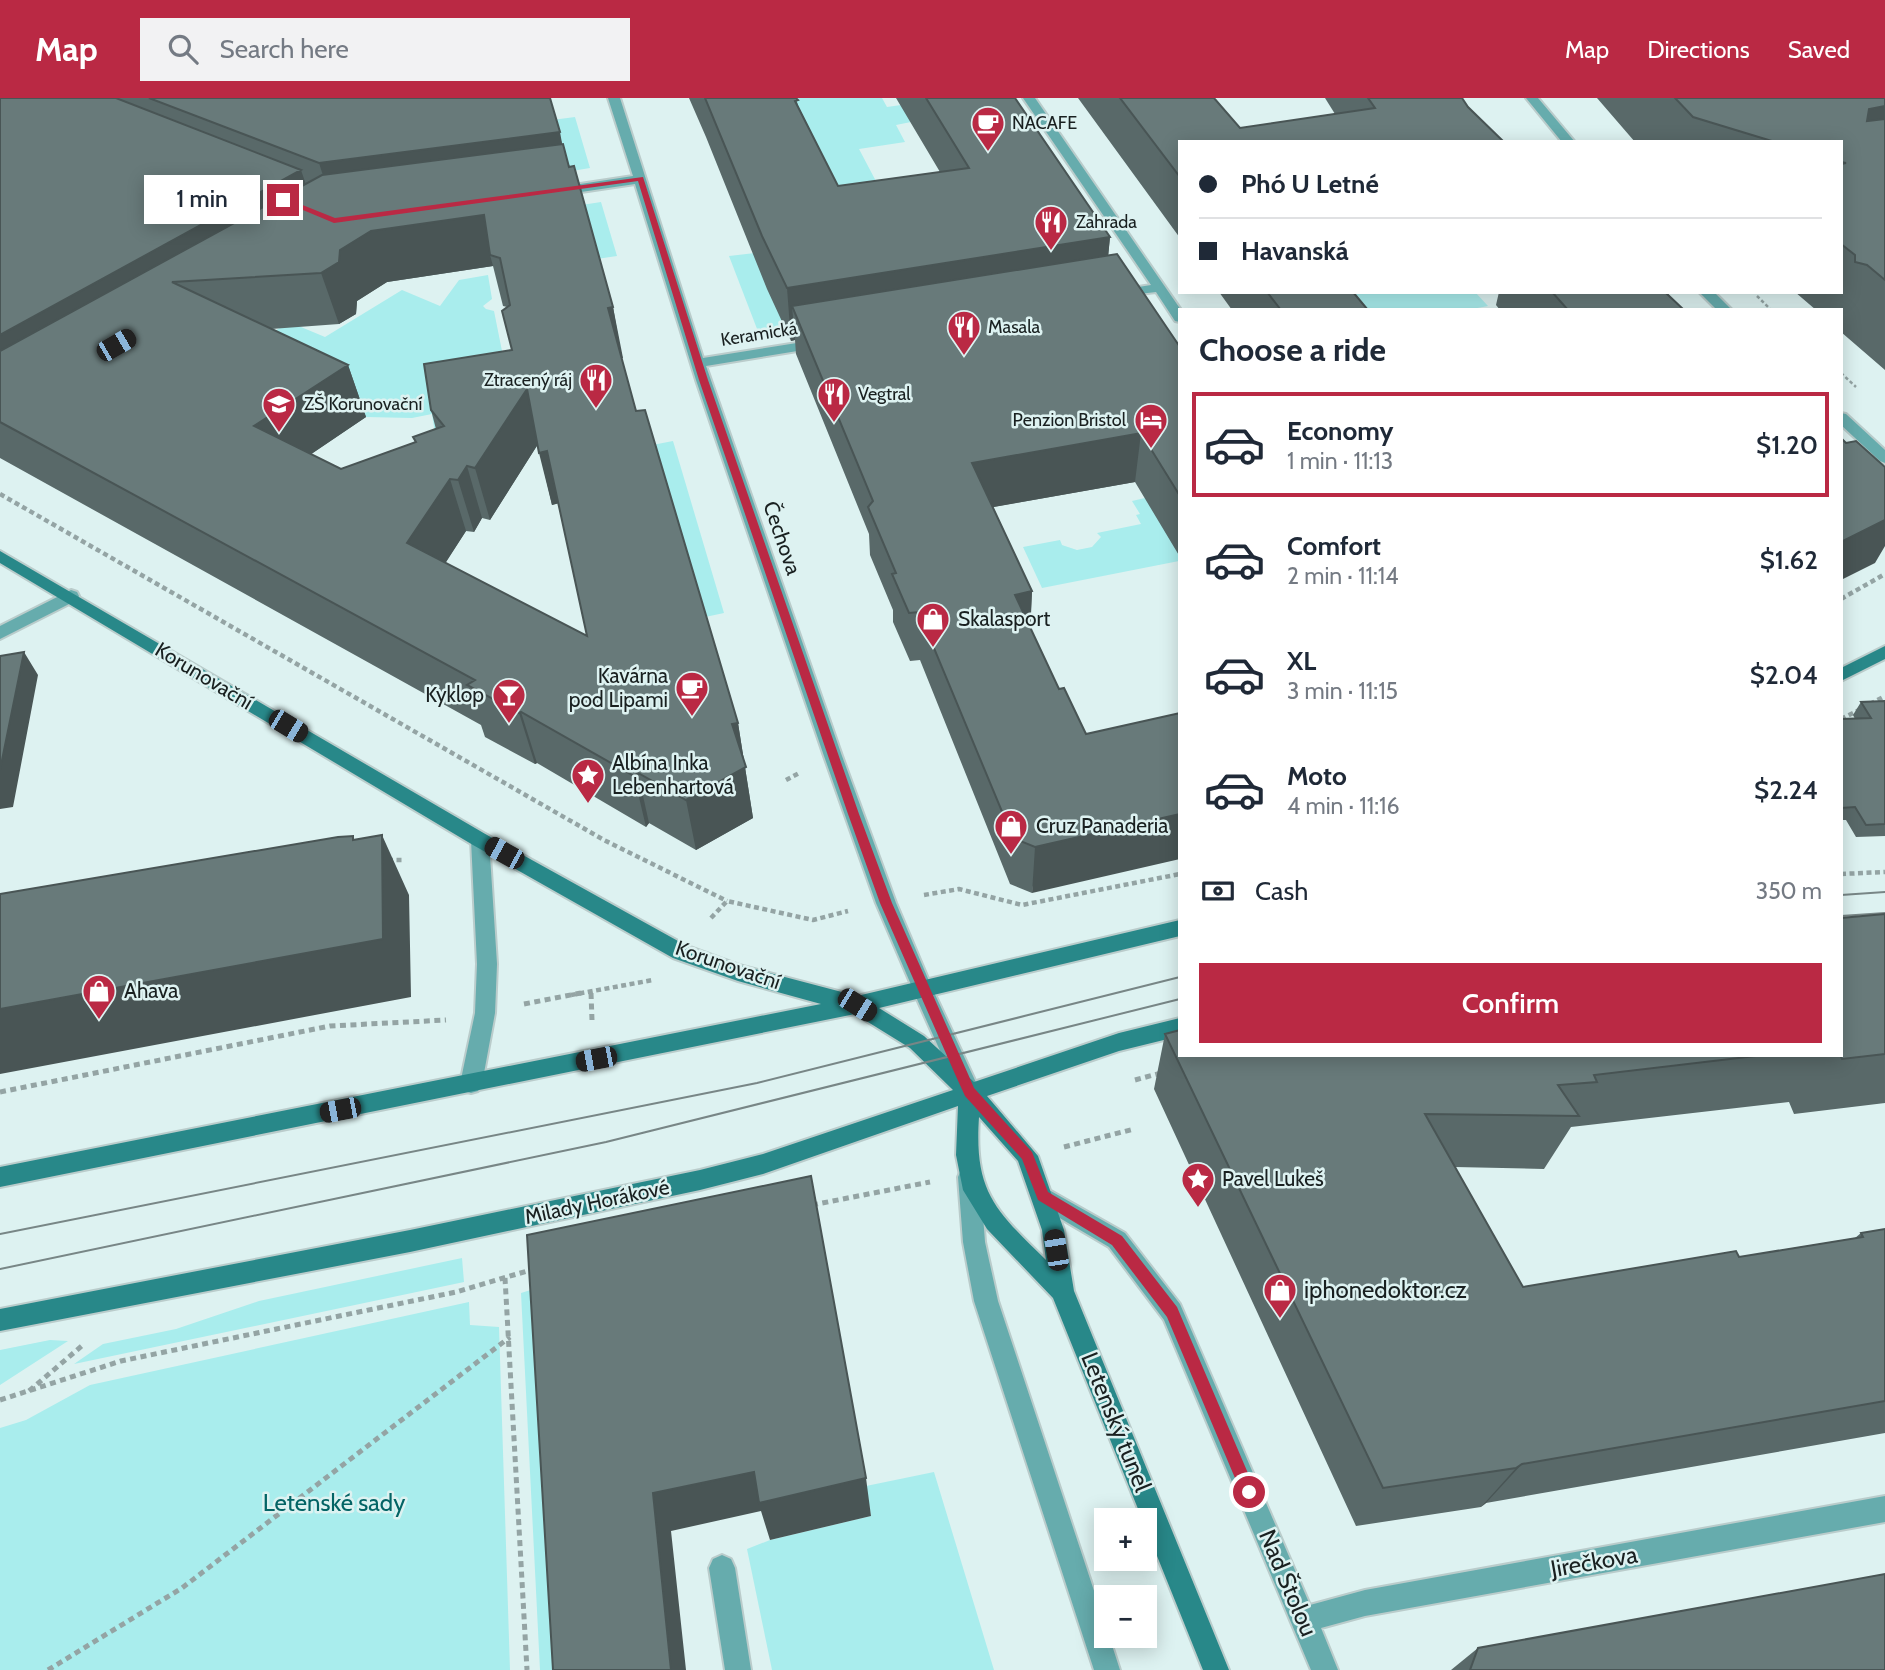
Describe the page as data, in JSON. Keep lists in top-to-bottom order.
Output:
{
  "streets": {
    "main road": ["Korunovační", "Milady Horákové", "Letenský tunel"],
    "street": [
      "Keramická",
      "Čechova",
      "Jirečkova",
      "Nad Štolou"
    ]
  },
  "crossings": [
    ["Keramická", "Čechova"],
    ["Čechova", "Korunovační"],
    ["Čechova", "Milady Horákové"],
    ["Čechova", "Letenský tunel"],
    ["Korunovační", "Milady Horákové"],
    ["Korunovační", "Letenský tunel"],
    ["Milady Horákové", "Letenský tunel"],
    ["Letenský tunel", "Nad Štolou"],
    ["Jirečkova", "Nad Štolou"]
  ],
  "parks": ["Letenské sady"],
  "places": {
    "cafe": ["NACAFE", "Kavárna pod Lipami"],
    "restaurant": [
      "Zahrada",
      "Masala",
      "Ztracený ráj",
      "Vegtral"
    ],
    "school or university": ["ZŠ Korunovační"],
    "hotel": ["Penzion Bristol"],
    "shop": [
      "Skalasport",
      "Cruz Panaderia",
      "Ahava",
      "iphonedoktor.cz"
    ],
    "bar": ["Kyklop"],
    "place": ["Albína Inka Lebenhartová", "Pavel Lukeš"]
  },
  "page": {
    "header": "Map",
    "search": "Search here",
    "nav": ["Map", "Directions", "Saved"],
    "banner": ["Phó U Letné", "Havanská"],
    "bubble": "1 min",
    "heading": "Choose a ride",
    "list": [
      {
        "name": "Economy",
        "note": "1 min · 11:13",
        "value": "$1.20"
      },
      {
        "name": "Comfort",
        "note": "2 min · 11:14",
        "value": "$1.62"
      },
      {
        "name": "XL",
        "note": "3 min · 11:15",
        "value": "$2.04"
      },
      {
        "name": "Moto",
        "note": "4 min · 11:16",
        "value": "$2.24"
      }
    ],
    "pay": ["Cash", "350 m"],
    "buttons": "Confirm",
    "map_buttons": ["+", "−"]
  }
}
